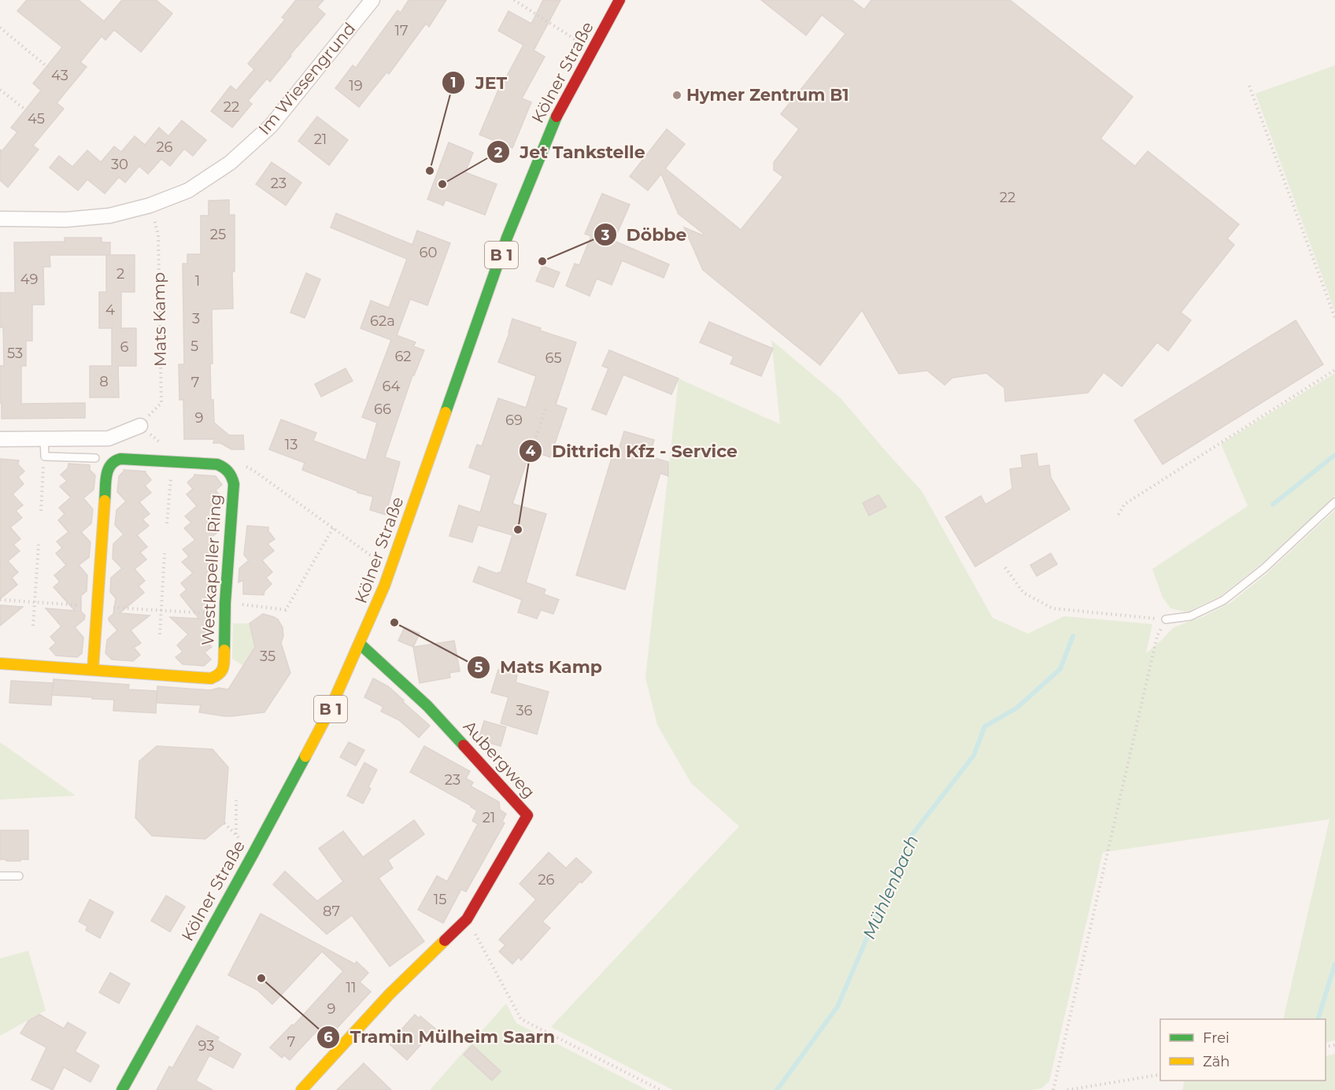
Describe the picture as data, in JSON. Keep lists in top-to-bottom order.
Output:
{
  "streets": {
    "street": [
      "Kölner Straße",
      "Im Wiesengrund",
      "B 1",
      "Westkapeller Ring",
      "Aubergweg"
    ],
    "path": ["Mats Kamp"]
  },
  "crossings": [
    ["Kölner Straße", "Aubergweg"],
    ["Im Wiesengrund", "Mats Kamp"]
  ],
  "water": ["Mühlenbach"],
  "places": [
    "Hymer Zentrum B1",
    "JET",
    "Jet Tankstelle",
    "Döbbe",
    "Dittrich Kfz - Service",
    "Mats Kamp",
    "Tramin Mülheim Saarn"
  ],
  "house_numbers": [
    "17",
    "43",
    "19",
    "22",
    "45",
    "21",
    "26",
    "30",
    "23",
    "22",
    "25",
    "60",
    "2",
    "49",
    "1",
    "4",
    "3",
    "62a",
    "5",
    "6",
    "53",
    "62",
    "65",
    "8",
    "7",
    "64",
    "66",
    "9",
    "69",
    "13",
    "35",
    "36",
    "23",
    "21",
    "26",
    "15",
    "87",
    "11",
    "9",
    "7",
    "93"
  ],
  "legend": ["Frei", "Zäh"]
}
